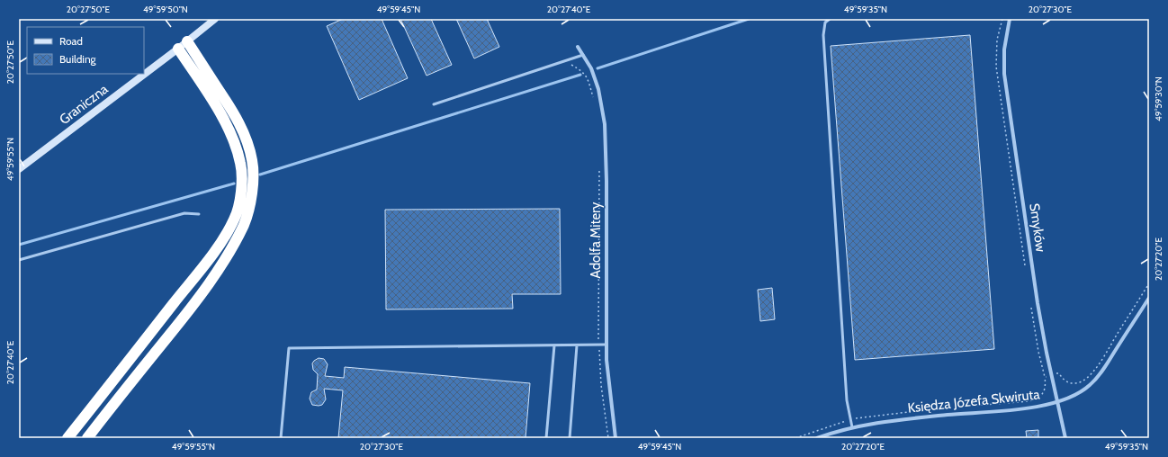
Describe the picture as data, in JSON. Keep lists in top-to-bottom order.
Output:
{
  "streets": {
    "street": [
      "Graniczna",
      "Smyków",
      "Adolfa Mitery",
      "Księdza Józefa Skwiruta"
    ]
  },
  "crossings": [
    ["Smyków", "Księdza Józefa Skwiruta"]
  ],
  "legend": ["Road", "Building"],
  "coordinates": [
    "20°27'50\"E",
    "49°59'50\"N",
    "49°59'45\"N",
    "20°27'40\"E",
    "49°59'35\"N",
    "20°27'30\"E",
    "49°59'30\"N",
    "49°59'55\"N",
    "20°27'20\"E"
  ]
}
